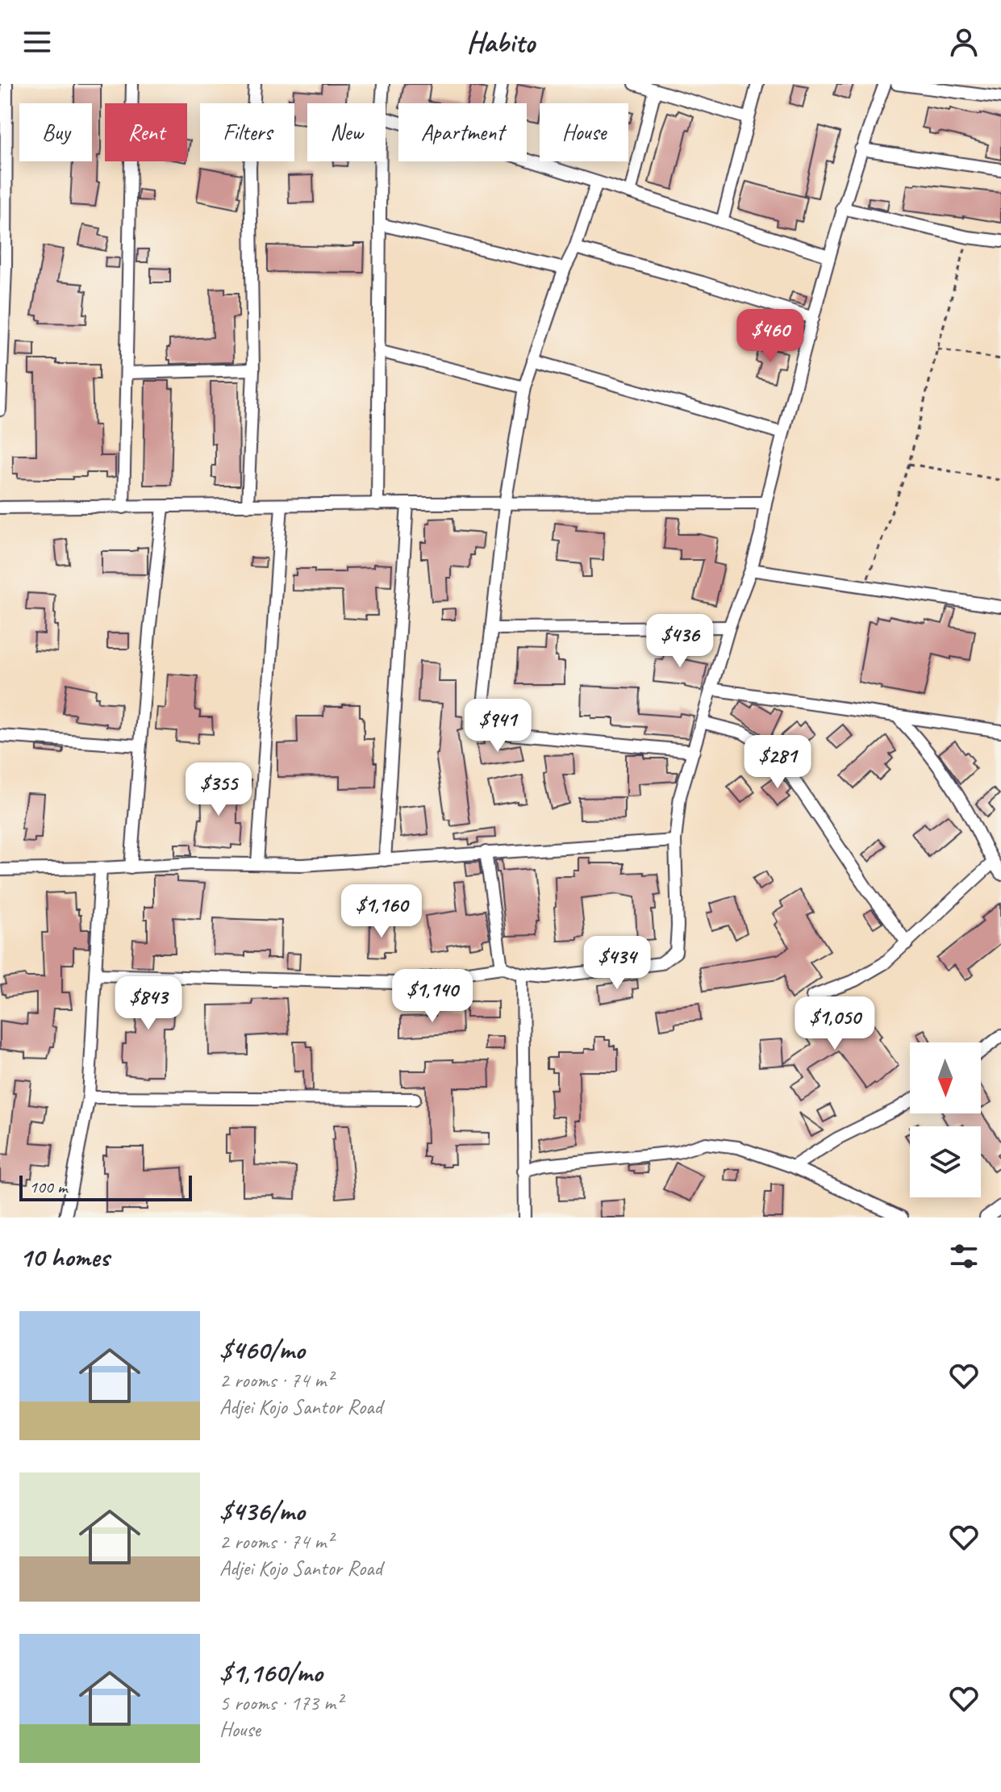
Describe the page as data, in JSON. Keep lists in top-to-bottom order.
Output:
{
  "scale_bar": "100 m",
  "north": "bottom",
  "page": {
    "header": "Habito",
    "chip": [
      "Buy",
      "Rent",
      "Filters",
      "New",
      "Apartment",
      "House"
    ],
    "price": [
      "$460",
      "$436",
      "$941",
      "$281",
      "$355",
      "$1,160",
      "$434",
      "$1,140",
      "$843",
      "$1,050"
    ],
    "scale": "100 m",
    "heading": "10 homes",
    "list": [
      {
        "name": "$460/mo",
        "note": "2 rooms · 74 m² · Adjei Kojo Santor Road"
      },
      {
        "name": "$436/mo",
        "note": "2 rooms · 74 m² · Adjei Kojo Santor Road"
      },
      {
        "name": "$1,160/mo",
        "note": "5 rooms · 173 m² · House"
      }
    ]
  }
}
